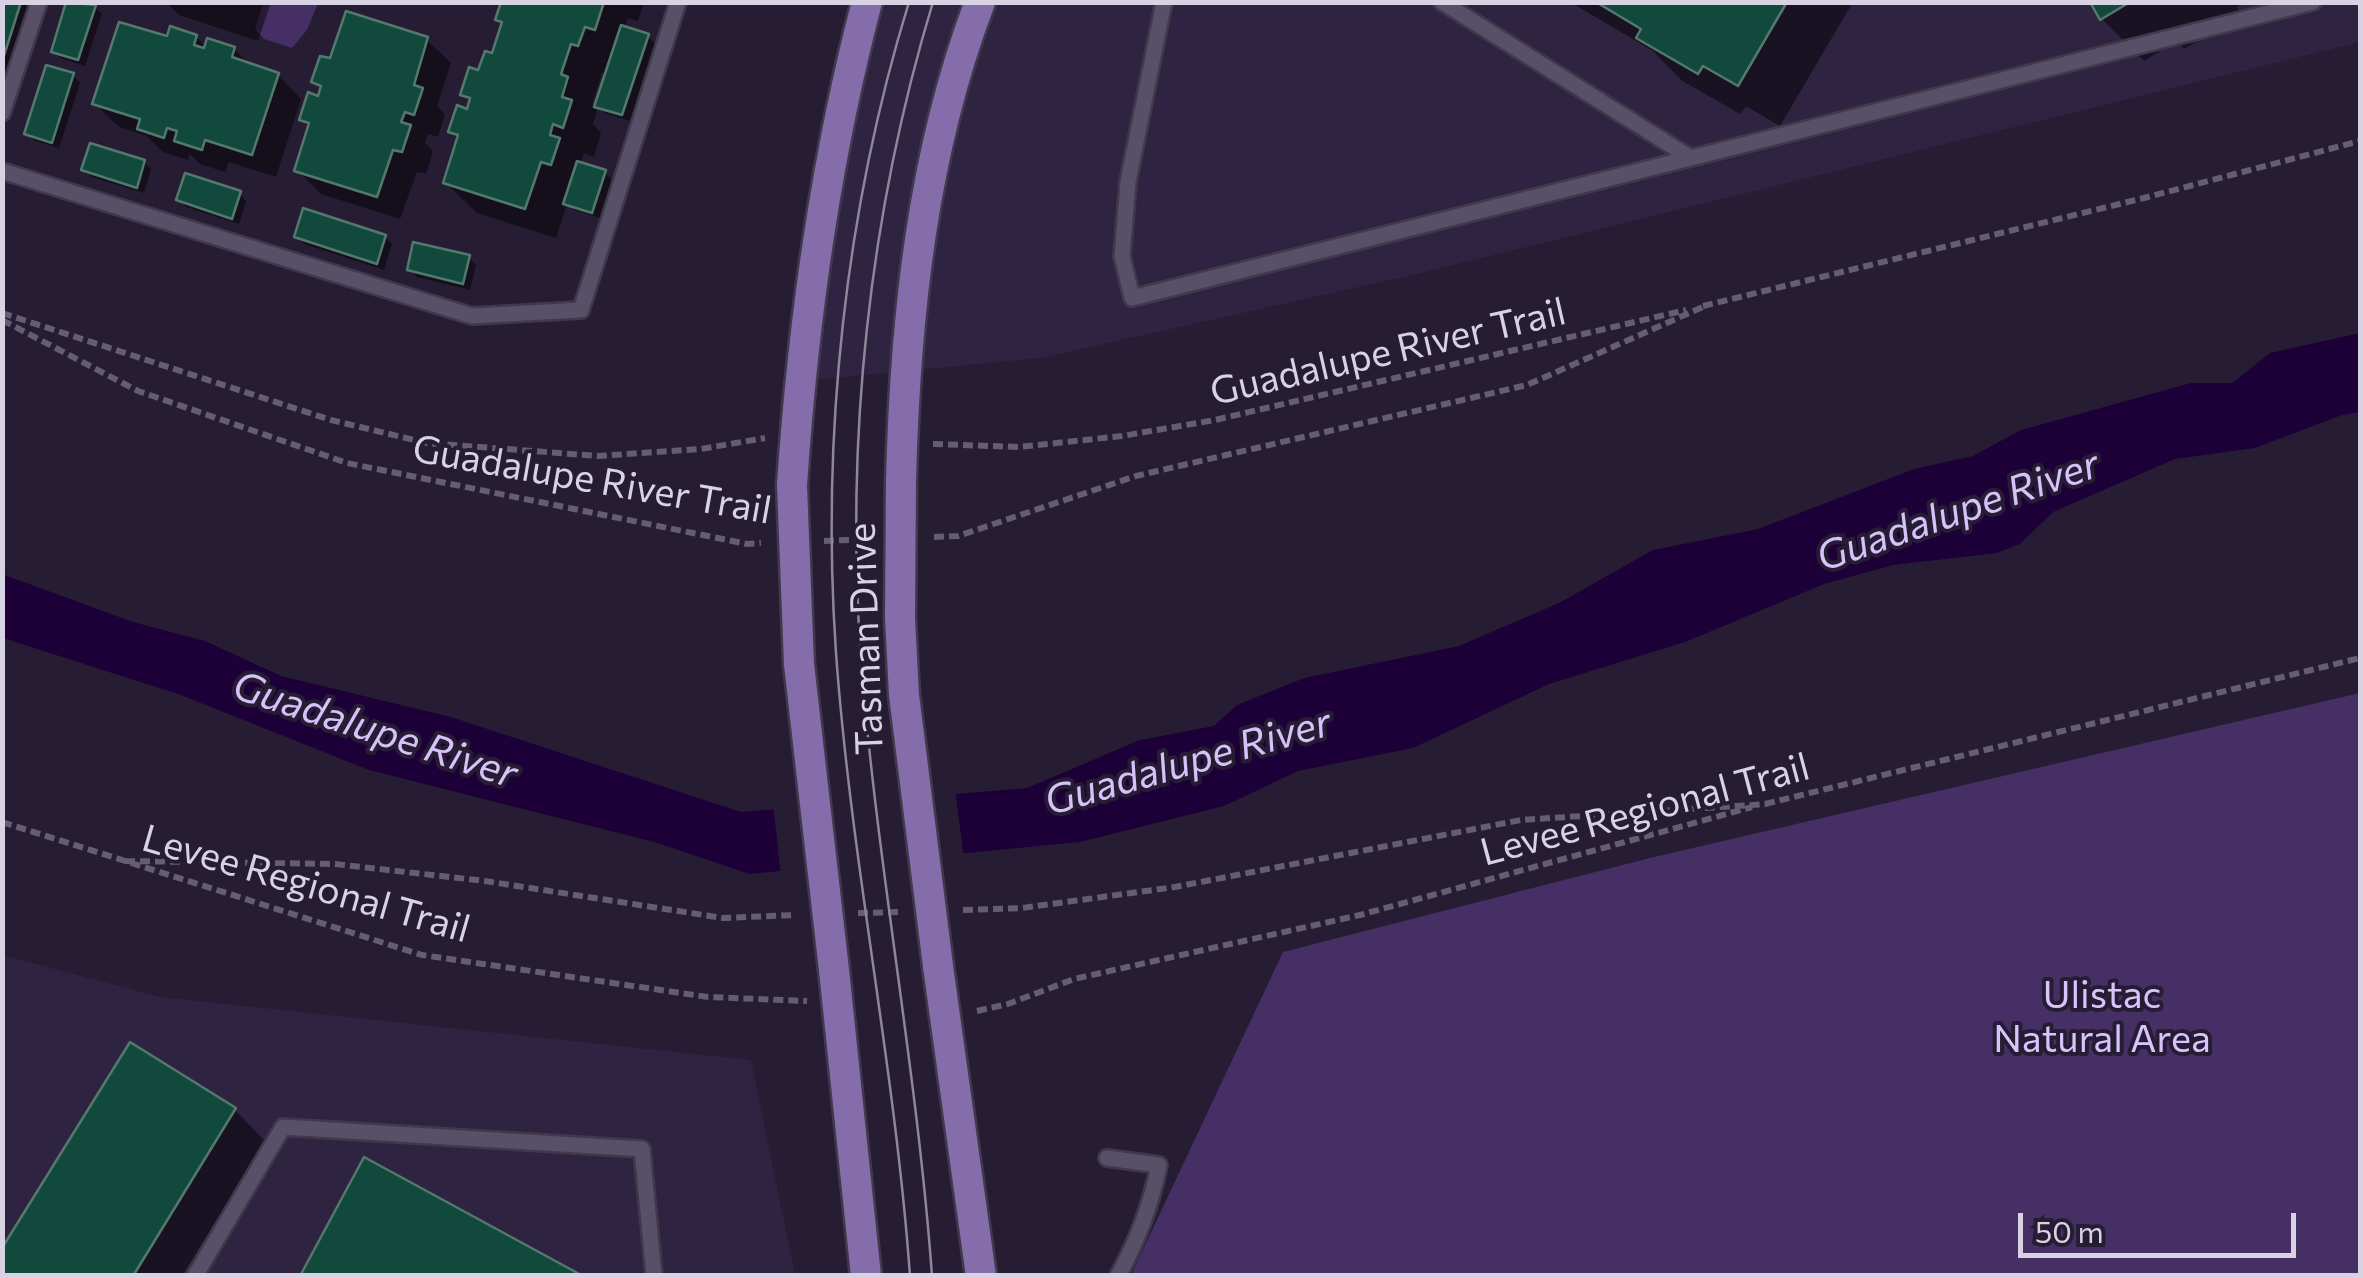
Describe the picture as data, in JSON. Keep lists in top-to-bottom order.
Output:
{
  "streets": {
    "main road": ["Tasman Drive"],
    "path": ["Guadalupe River Trail", "Levee Regional Trail"]
  },
  "crossings": [
    ["Guadalupe River Trail", "Tasman Drive"],
    ["Tasman Drive", "Levee Regional Trail"]
  ],
  "water": ["Guadalupe River"],
  "parks": ["Ulistac Natural Area"],
  "scale_bar": "50 m"
}
